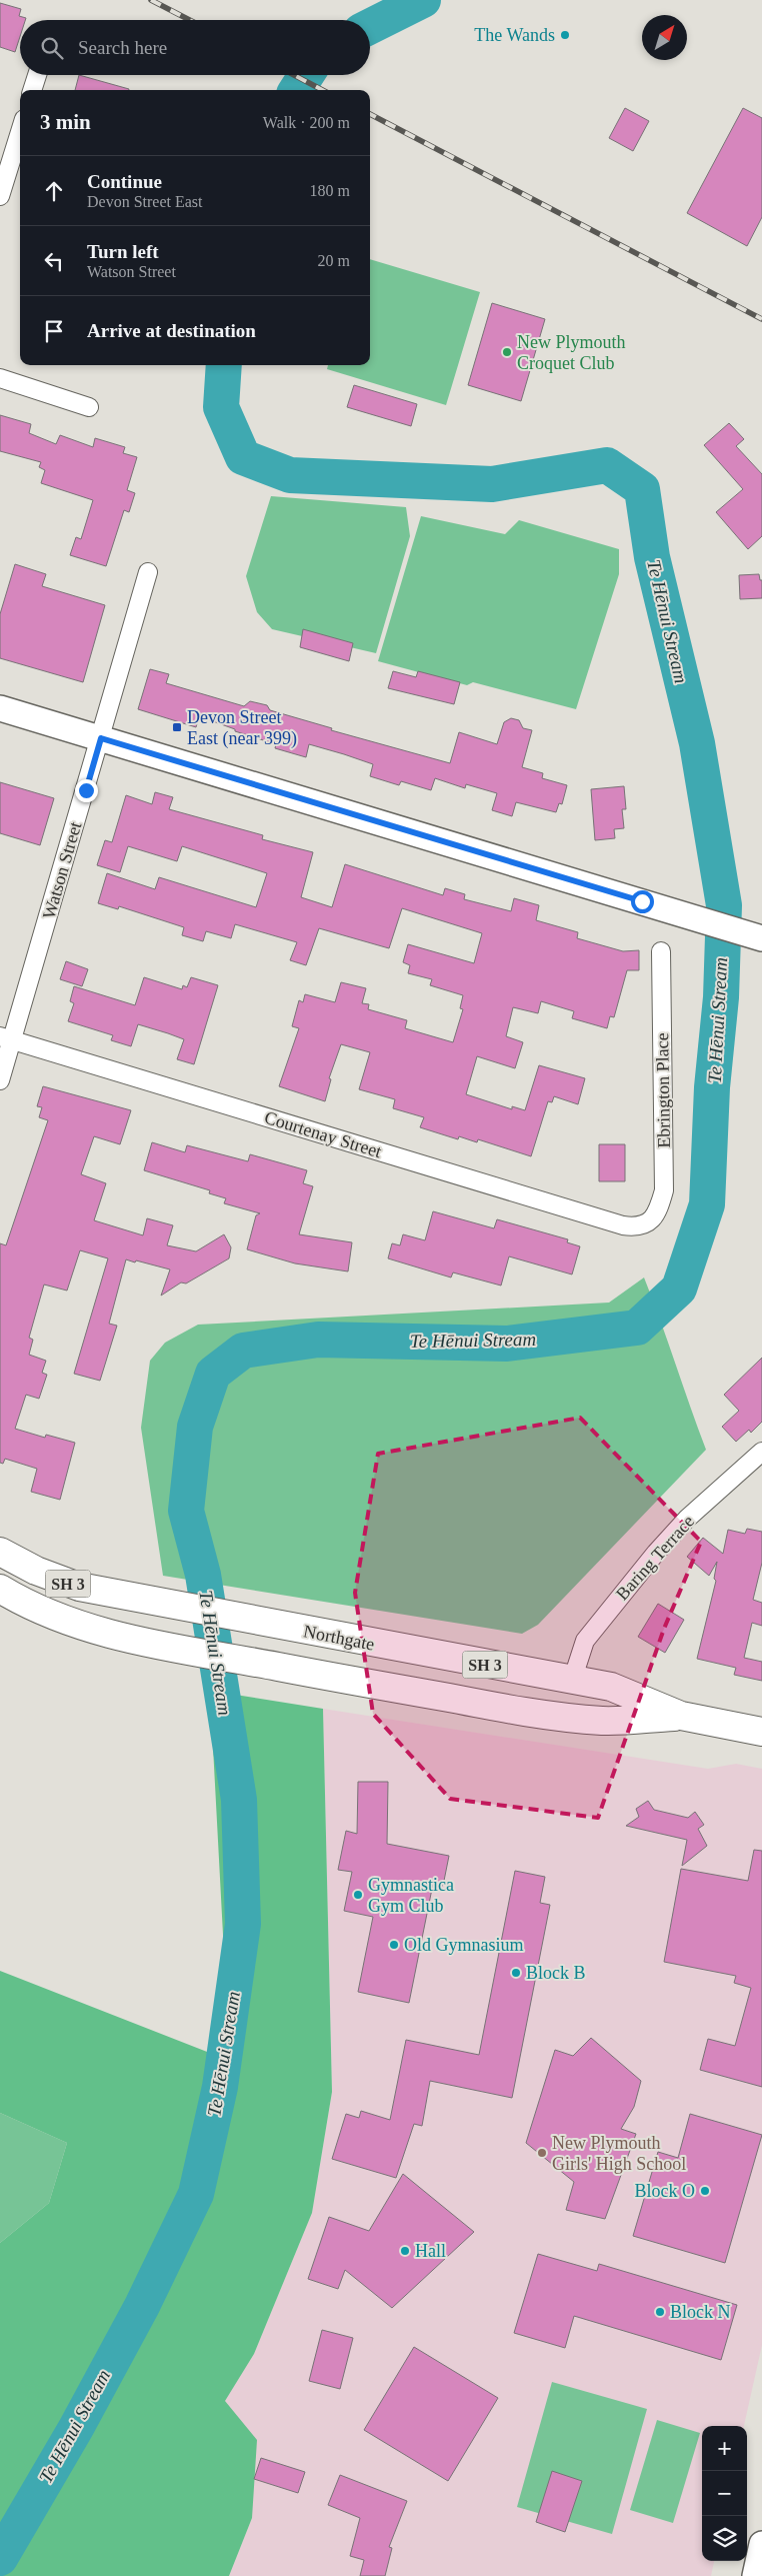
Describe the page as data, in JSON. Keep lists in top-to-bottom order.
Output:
{
  "streets": {
    "highway": ["SH 3", "Northgate"],
    "street": [
      "Watson Street",
      "Ebrington Place",
      "Courtenay Street",
      "Baring Terrace"
    ]
  },
  "crossings": [
    ["Watson Street", "Courtenay Street"],
    ["Ebrington Place", "Courtenay Street"],
    ["Baring Terrace", "Northgate"]
  ],
  "water": ["Te Hēnui Stream"],
  "places": {
    "other": [
      "The Wands",
      "New Plymouth Croquet Club",
      "Gymnastica Gym Club",
      "Old Gymnasium",
      "Block B",
      "New Plymouth Girls' High School",
      "Block O",
      "Hall",
      "Block N"
    ],
    "transit": ["Devon Street East (near 399)"]
  },
  "north": "top right",
  "page": {
    "search": "Search here",
    "heading": ["3 min", "Walk · 200 m"],
    "list": [
      ["Continue", "Devon Street East", "180 m"],
      ["Turn left", "Watson Street", "20 m"],
      "Arrive at destination"
    ],
    "map_buttons": ["+", "−"]
  }
}
